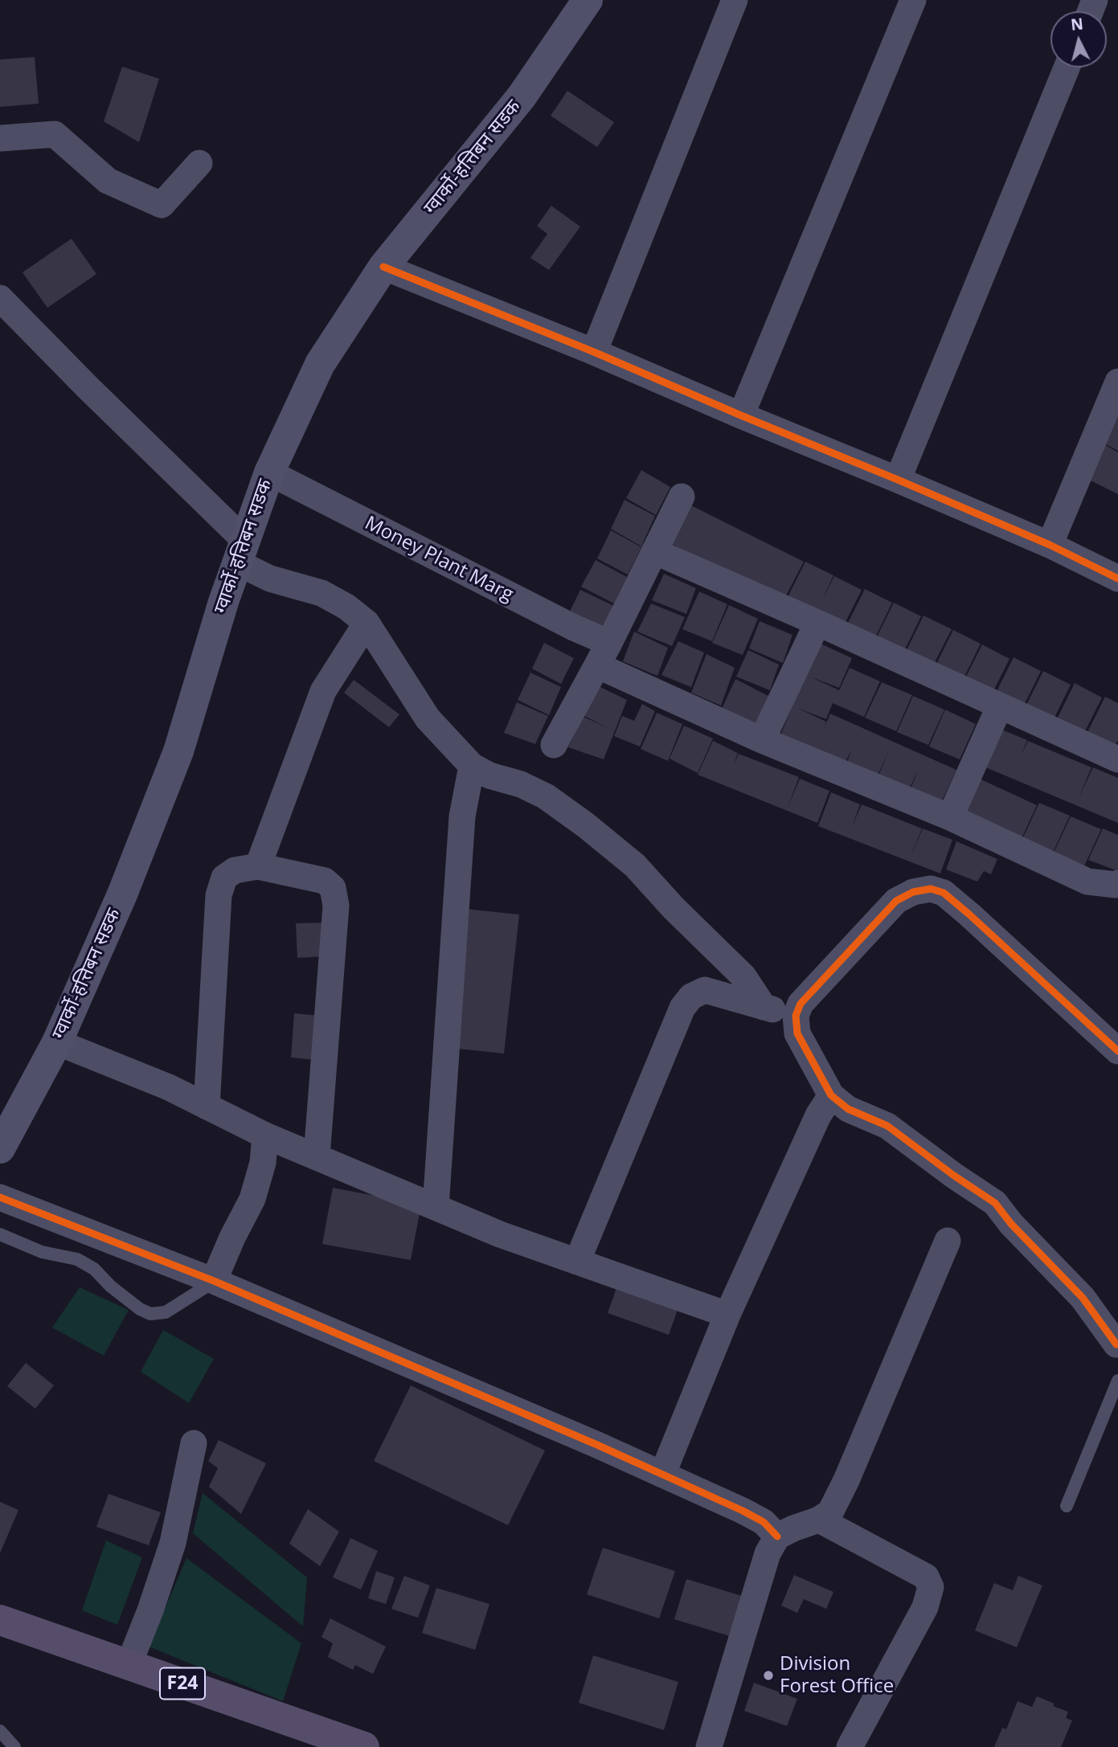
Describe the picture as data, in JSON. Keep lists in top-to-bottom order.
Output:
{
  "streets": {
    "main road": ["ग्वार्को-हत्तिबन सडक", "F24"],
    "street": ["Money Plant Marg"]
  },
  "crossings": [
    ["ग्वार्को-हत्तिबन सडक", "Money Plant Marg"]
  ],
  "places": ["Division Forest Office"],
  "north": "top"
}
